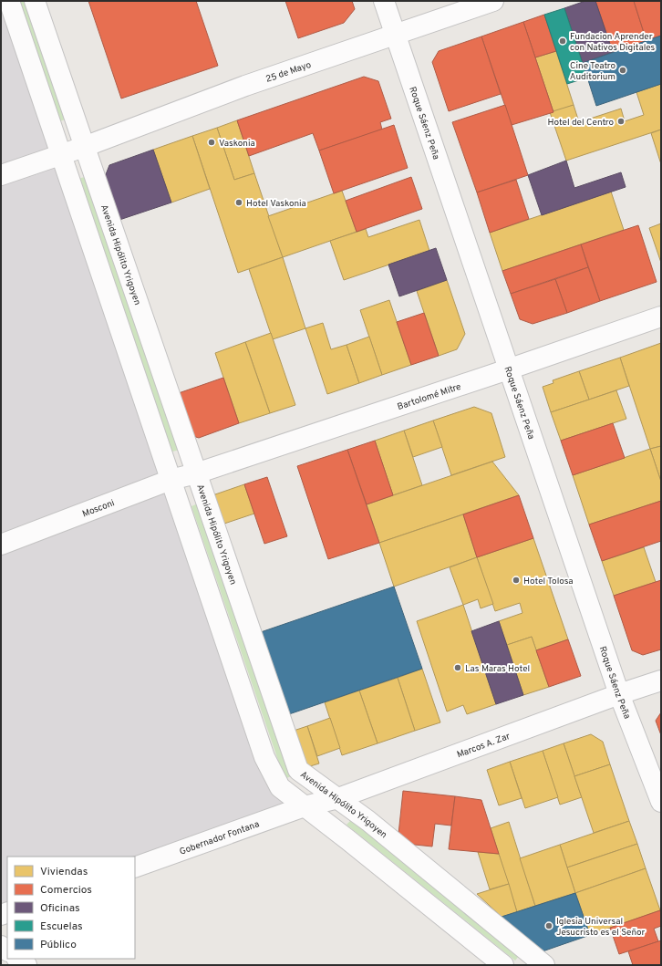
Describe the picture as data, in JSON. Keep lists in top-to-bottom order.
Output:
{
  "streets": {
    "street": [
      "25 de Mayo",
      "Roque Sáenz Peña",
      "Avenida Hipólito Yrigoyen",
      "Bartolomé Mitre",
      "Mosconi",
      "Marcos A. Zar",
      "Gobernador Fontana"
    ]
  },
  "crossings": [
    ["25 de Mayo", "Roque Sáenz Peña"],
    ["25 de Mayo", "Avenida Hipólito Yrigoyen"],
    ["Roque Sáenz Peña", "Bartolomé Mitre"],
    ["Roque Sáenz Peña", "Marcos A. Zar"],
    ["Avenida Hipólito Yrigoyen", "Bartolomé Mitre"],
    ["Avenida Hipólito Yrigoyen", "Mosconi"],
    ["Avenida Hipólito Yrigoyen", "Marcos A. Zar"],
    ["Bartolomé Mitre", "Mosconi"],
    ["Marcos A. Zar", "Gobernador Fontana"]
  ],
  "places": [
    "Fundacion Aprender con Nativos Digitales",
    "Cine Teatro Auditorium",
    "Hotel del Centro",
    "Vaskonia",
    "Hotel Vaskonia",
    "Hotel Tolosa",
    "Las Maras Hotel",
    "Iglesia Universal Jesucristo es el Señor"
  ],
  "legend": [
    "Viviendas",
    "Comercios",
    "Oficinas",
    "Escuelas",
    "Público"
  ]
}
